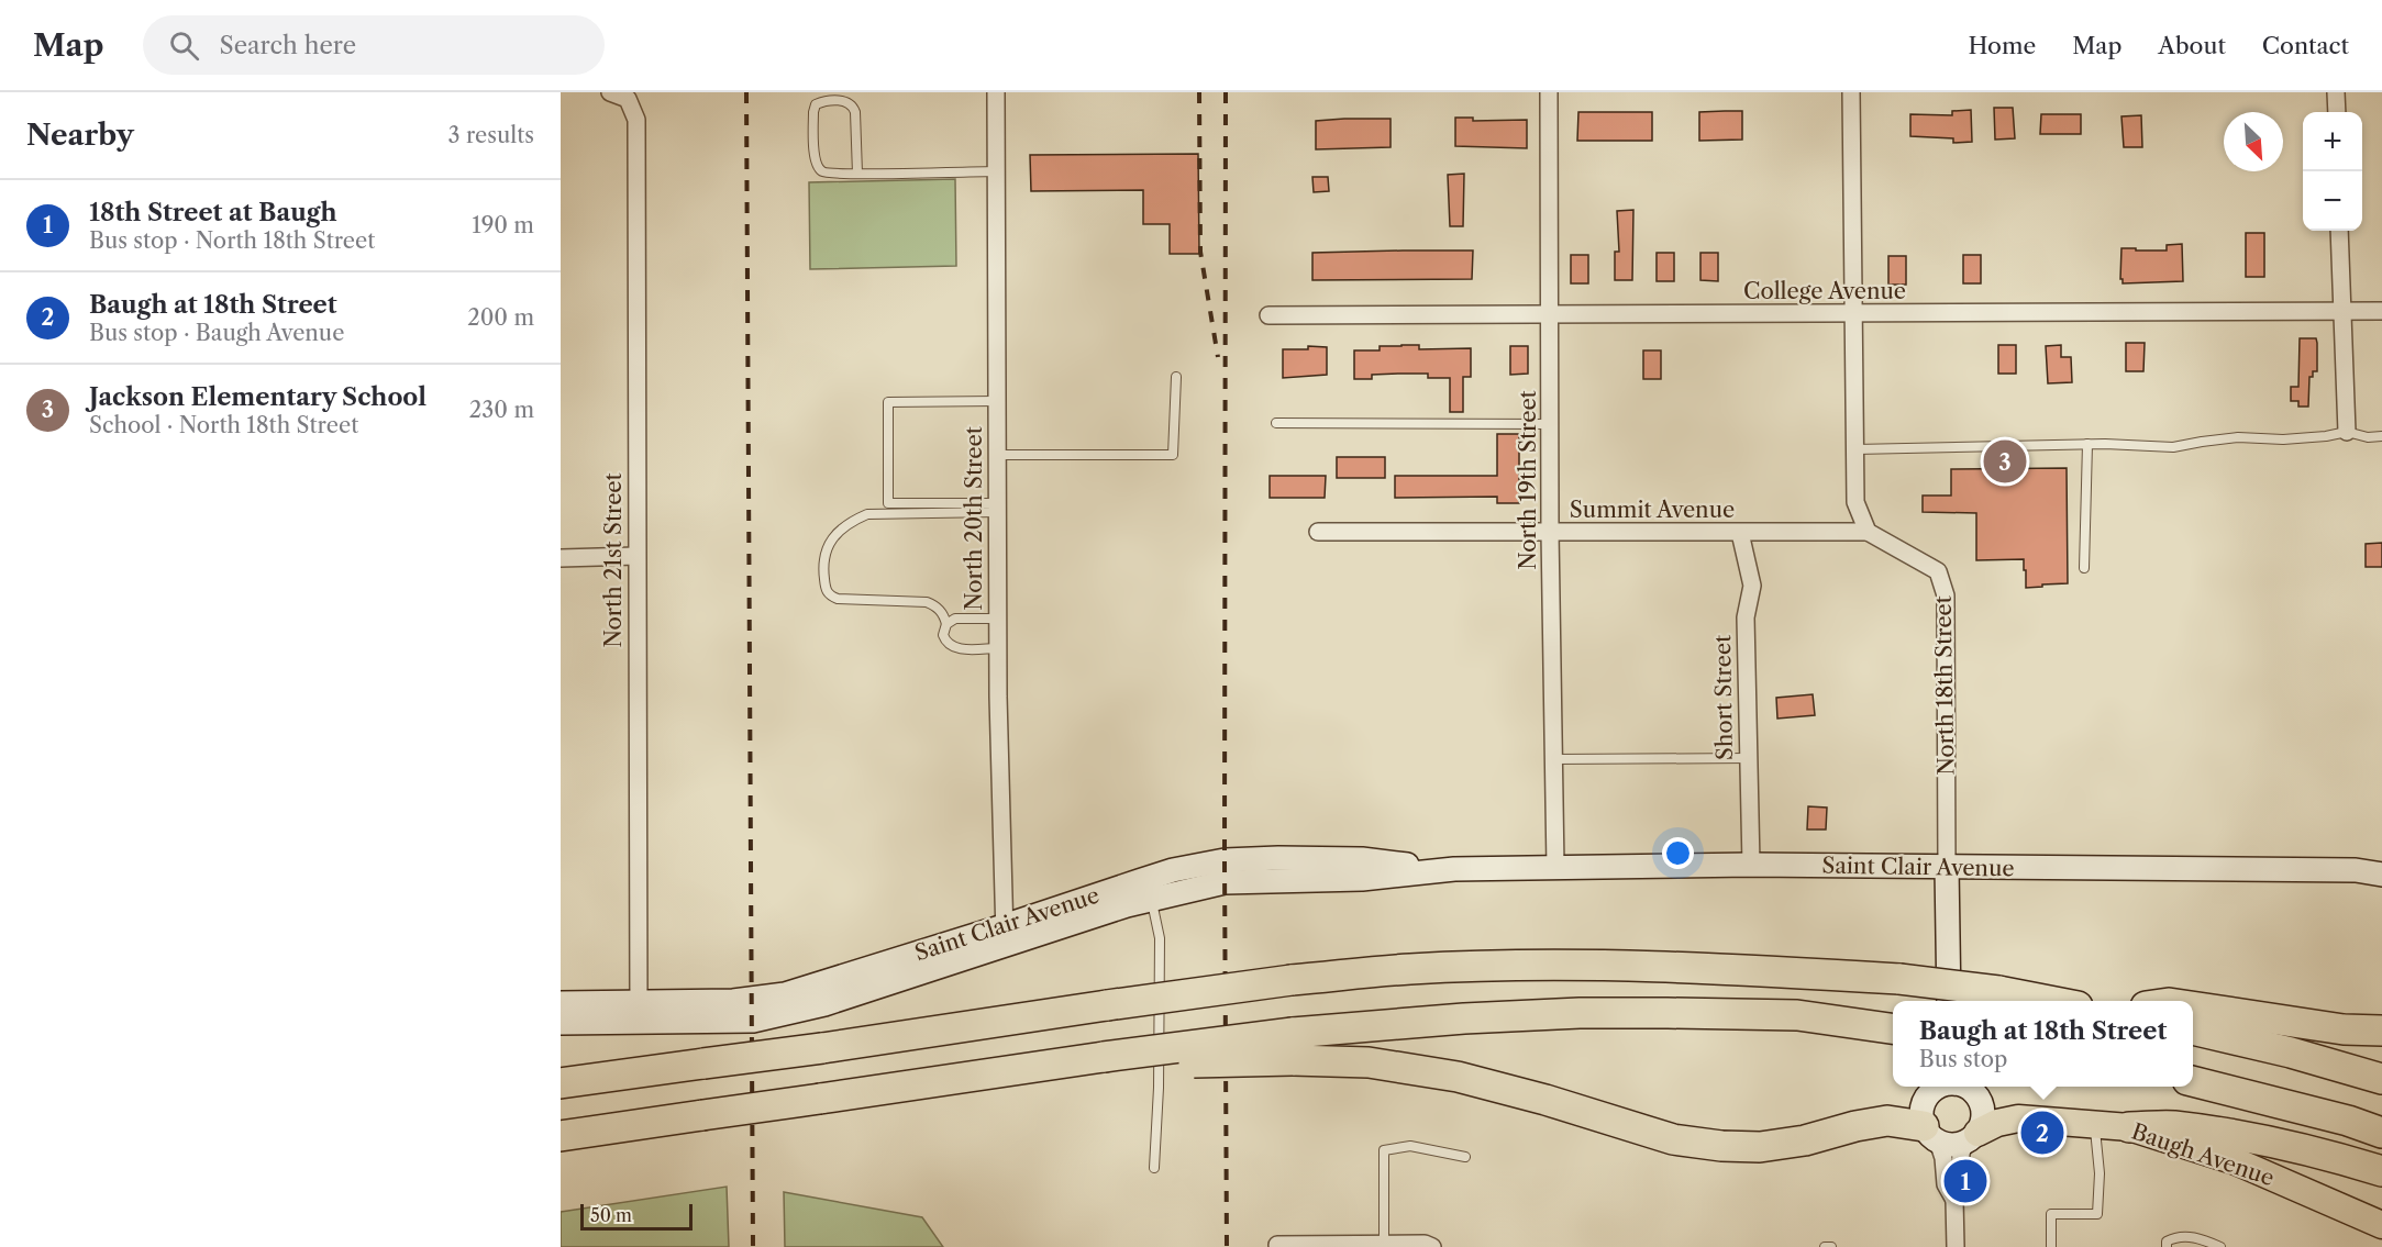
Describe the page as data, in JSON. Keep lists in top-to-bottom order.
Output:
{
  "streets": {
    "main road": ["North 18th Street", "Saint Clair Avenue", "Baugh Avenue"],
    "street": [
      "College Avenue",
      "North 19th Street",
      "Summit Avenue",
      "North 20th Street",
      "North 21st Street",
      "Short Street"
    ]
  },
  "crossings": [
    ["College Avenue", "North 19th Street"],
    ["North 19th Street", "Summit Avenue"],
    ["North 19th Street", "Saint Clair Avenue"],
    ["Summit Avenue", "North 18th Street"],
    ["Summit Avenue", "Short Street"],
    ["North 20th Street", "Saint Clair Avenue"],
    ["North 21st Street", "Saint Clair Avenue"],
    ["North 18th Street", "Saint Clair Avenue"],
    ["Short Street", "Saint Clair Avenue"]
  ],
  "scale_bar": "50 m",
  "north": "bottom right",
  "page": {
    "header": "Map",
    "search": "Search here",
    "nav": [
      "Home",
      "Map",
      "About",
      "Contact"
    ],
    "heading": ["Nearby", "3 results"],
    "map_buttons": ["+", "−"],
    "list": [
      {
        "mark": "1",
        "name": "18th Street at Baugh",
        "note": "Bus stop · North 18th Street",
        "value": "190 m"
      },
      {
        "mark": "2",
        "name": "Baugh at 18th Street",
        "note": "Bus stop · Baugh Avenue",
        "value": "200 m"
      },
      {
        "mark": "3",
        "name": "Jackson Elementary School",
        "note": "School · North 18th Street",
        "value": "230 m"
      }
    ],
    "pins": ["3", "2", "1"],
    "popup": ["Baugh at 18th Street", "Bus stop"],
    "scale": "50 m"
  }
}
